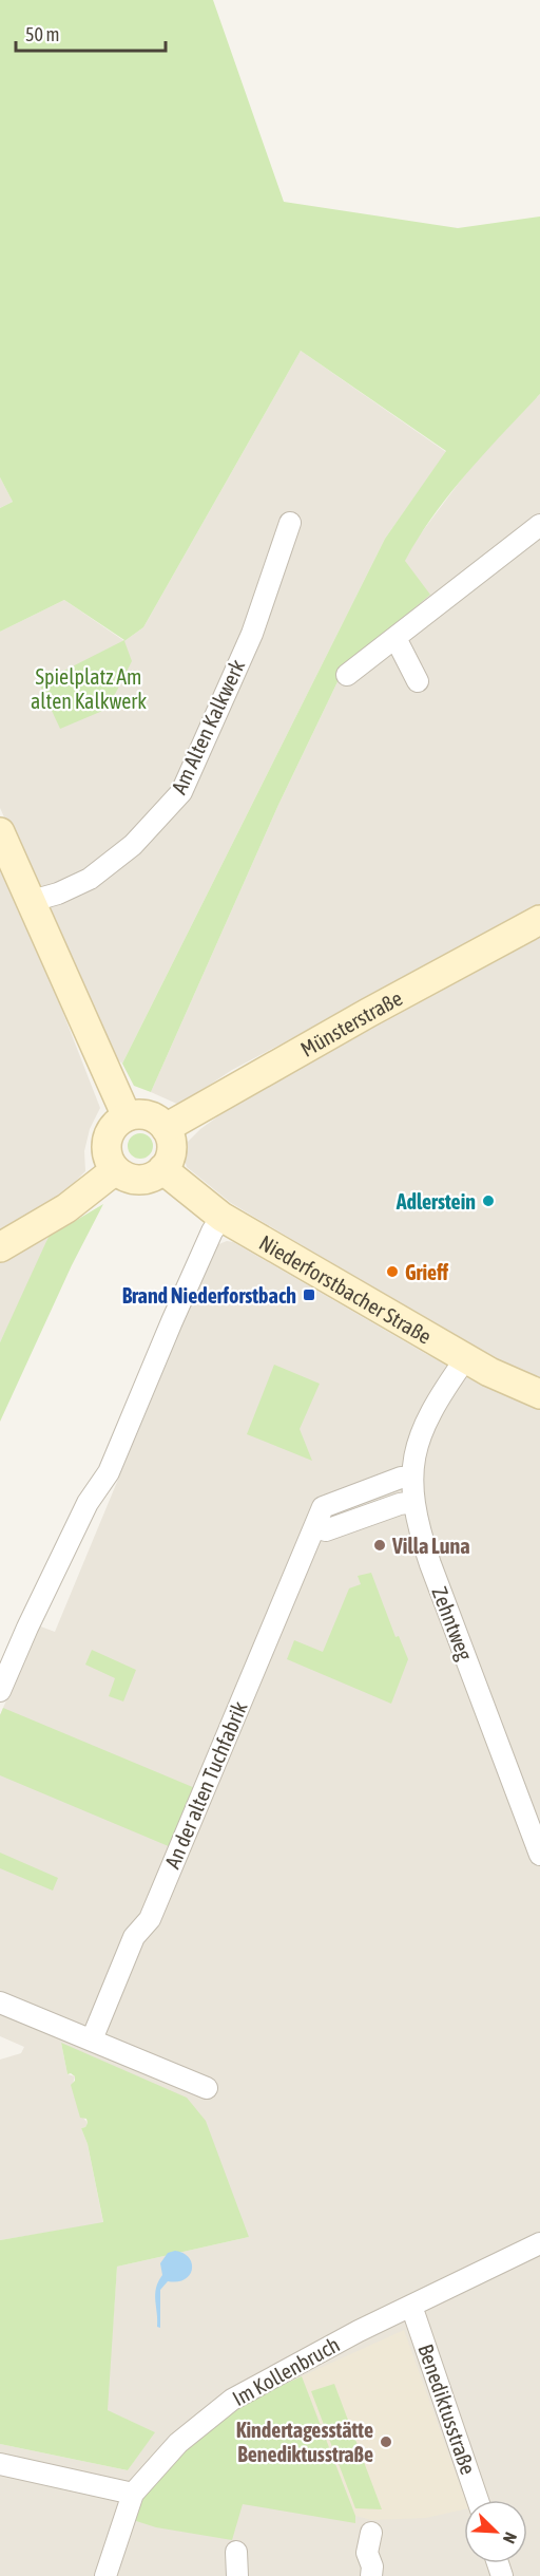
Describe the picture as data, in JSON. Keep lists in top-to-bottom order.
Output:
{
  "streets": {
    "street": [
      "Am Alten Kalkwerk",
      "Münsterstraße",
      "Niederforstbacher Straße",
      "Zehntweg",
      "An der alten Tuchfabrik",
      "Im Kollenbruch",
      "Benediktusstraße"
    ]
  },
  "crossings": [
    ["Münsterstraße", "Niederforstbacher Straße"],
    ["Niederforstbacher Straße", "Zehntweg"],
    ["Zehntweg", "An der alten Tuchfabrik"],
    ["Im Kollenbruch", "Benediktusstraße"]
  ],
  "parks": ["Spielplatz Am alten Kalkwerk"],
  "places": {
    "other": [
      "Adlerstein",
      "Grieff",
      "Villa Luna",
      "Kindertagesstätte Benediktusstraße"
    ],
    "transit": ["Brand Niederforstbach"]
  },
  "scale_bar": "50 m",
  "north": "bottom right"
}
